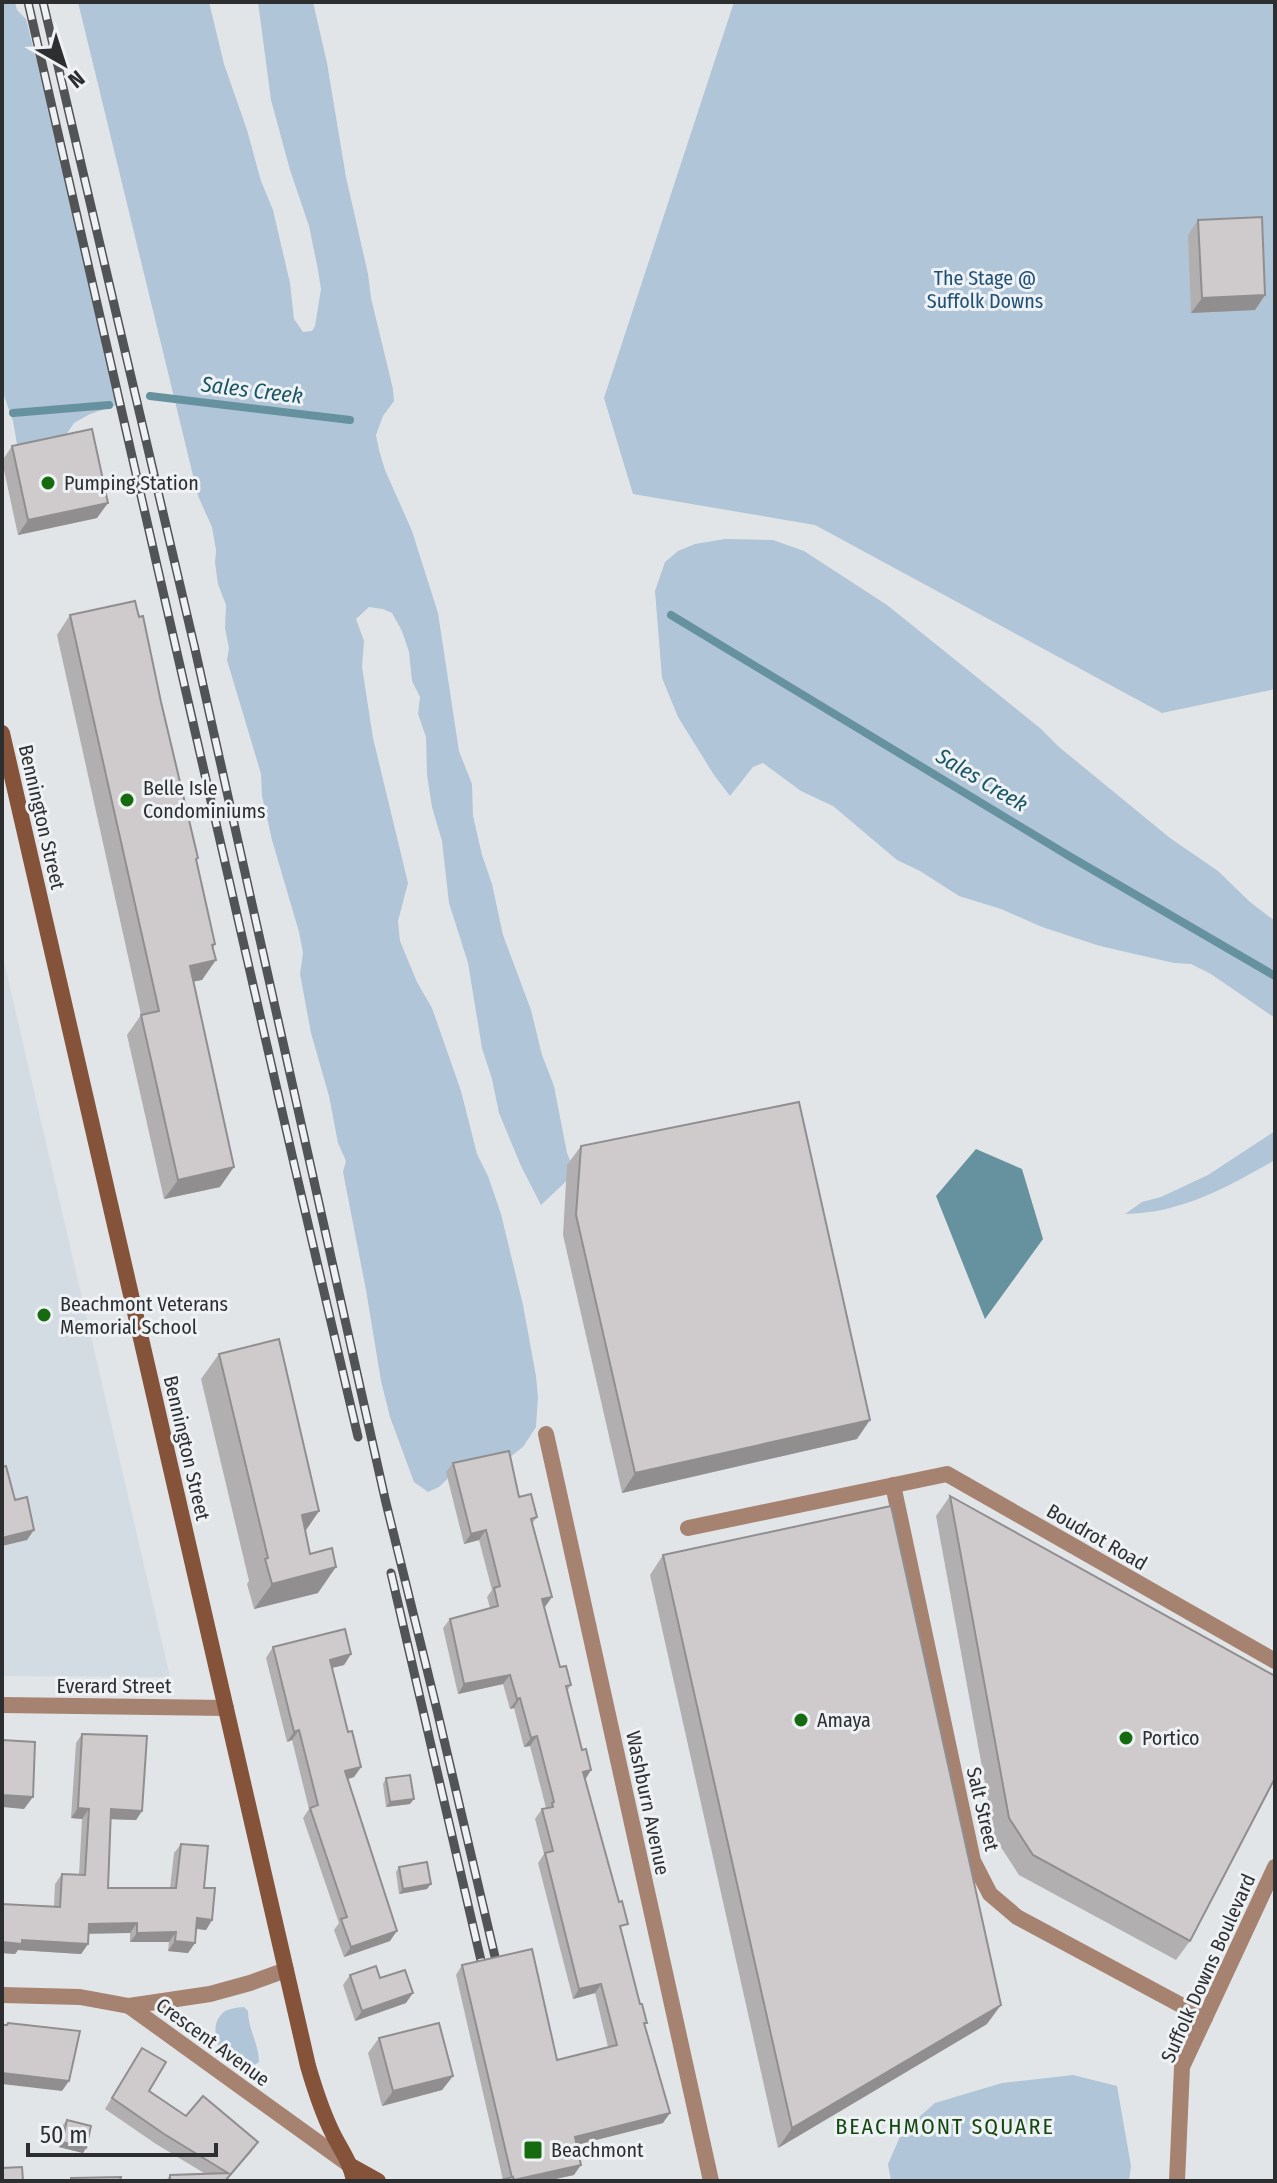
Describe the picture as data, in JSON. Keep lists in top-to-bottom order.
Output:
{
  "streets": {
    "main road": ["Bennington Street"],
    "street": [
      "Boudrot Road",
      "Everard Street",
      "Washburn Avenue",
      "Salt Street",
      "Suffolk Downs Boulevard",
      "Crescent Avenue"
    ]
  },
  "crossings": [
    ["Bennington Street", "Everard Street"],
    ["Bennington Street", "Crescent Avenue"],
    ["Boudrot Road", "Salt Street"],
    ["Salt Street", "Suffolk Downs Boulevard"]
  ],
  "districts": ["BEACHMONT SQUARE"],
  "water": ["Sales Creek"],
  "parks": ["The Stage @ Suffolk Downs"],
  "places": {
    "other": [
      "Pumping Station",
      "Belle Isle Condominiums",
      "Beachmont Veterans Memorial School",
      "Amaya",
      "Portico"
    ],
    "transit": ["Beachmont"]
  },
  "scale_bar": "50 m",
  "north": "bottom right"
}
